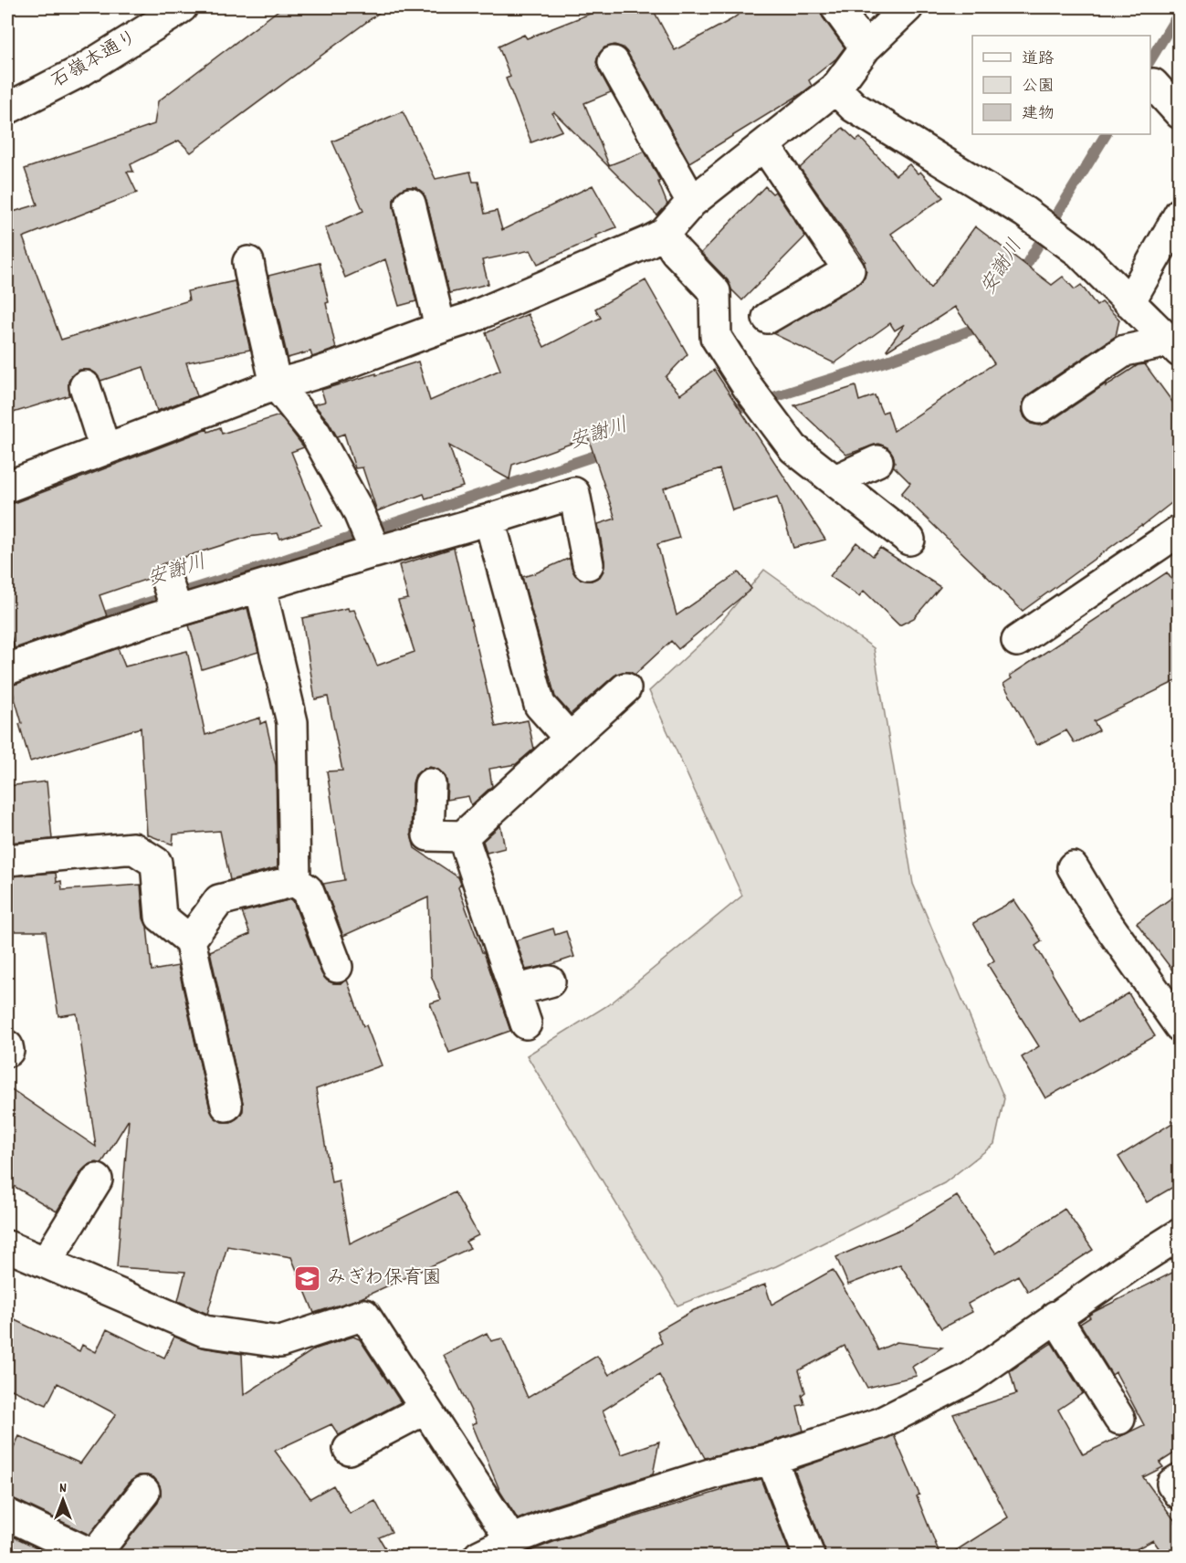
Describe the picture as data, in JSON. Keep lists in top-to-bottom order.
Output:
{
  "streets": {
    "street": ["石嶺本通り"]
  },
  "water": ["安謝川"],
  "places": {
    "school or university": ["みぎわ保育園"]
  },
  "legend": ["道路", "公園", "建物"],
  "north": "top"
}
